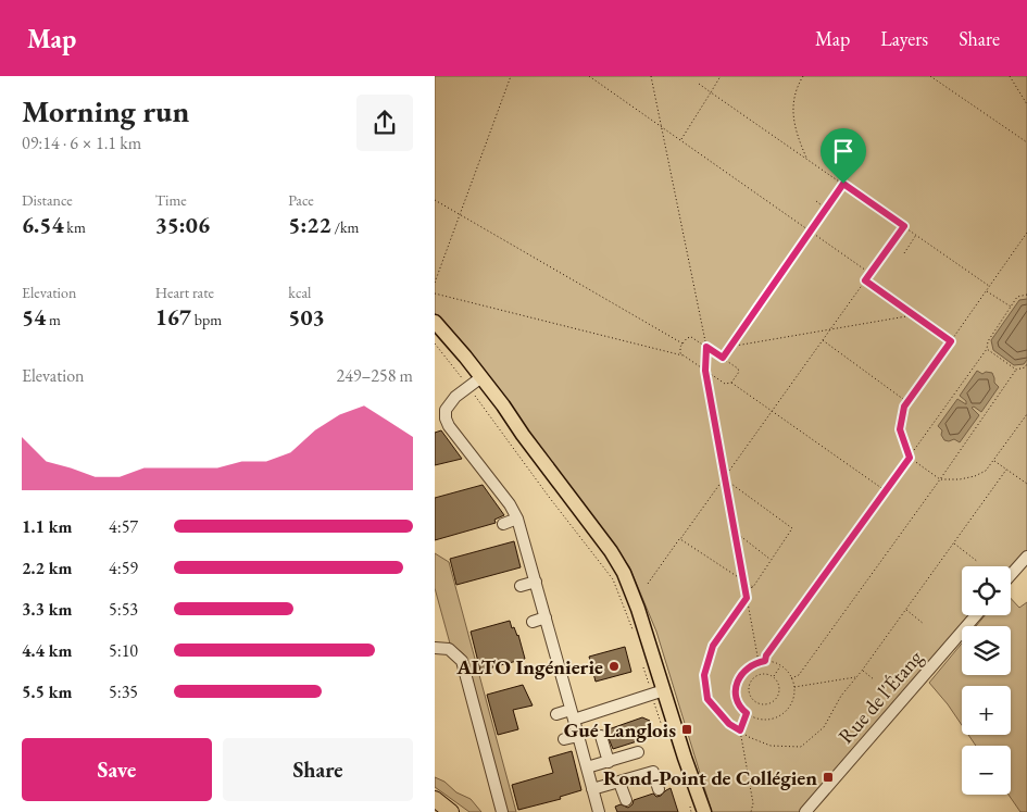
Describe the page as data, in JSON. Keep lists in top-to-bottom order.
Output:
{
  "streets": {
    "street": ["Rue de l'Étang"]
  },
  "places": {
    "other": ["ALTO Ingénierie"],
    "transit": ["Gué Langlois", "Rond-Point de Collégien"]
  },
  "page": {
    "header": "Map",
    "nav": ["Map", "Layers", "Share"],
    "heading": ["Morning run", "09:14 · 6 × 1.1 km"],
    "stats": [
      ["Distance", "6.54 km"],
      ["Time", "35:06"],
      ["Pace", "5:22 /km"],
      ["Elevation", "54 m"],
      ["Heart rate", "167 bpm"],
      ["kcal", "503"]
    ],
    "chart": ["Elevation", "249–258 m"],
    "list": [
      {
        "name": "1.1 km",
        "note": "4:57"
      },
      {
        "name": "2.2 km",
        "note": "4:59"
      },
      {
        "name": "3.3 km",
        "note": "5:53"
      },
      {
        "name": "4.4 km",
        "note": "5:10"
      },
      {
        "name": "5.5 km",
        "note": "5:35"
      }
    ],
    "map_buttons": ["+", "−"],
    "buttons": ["Save", "Share"]
  }
}
